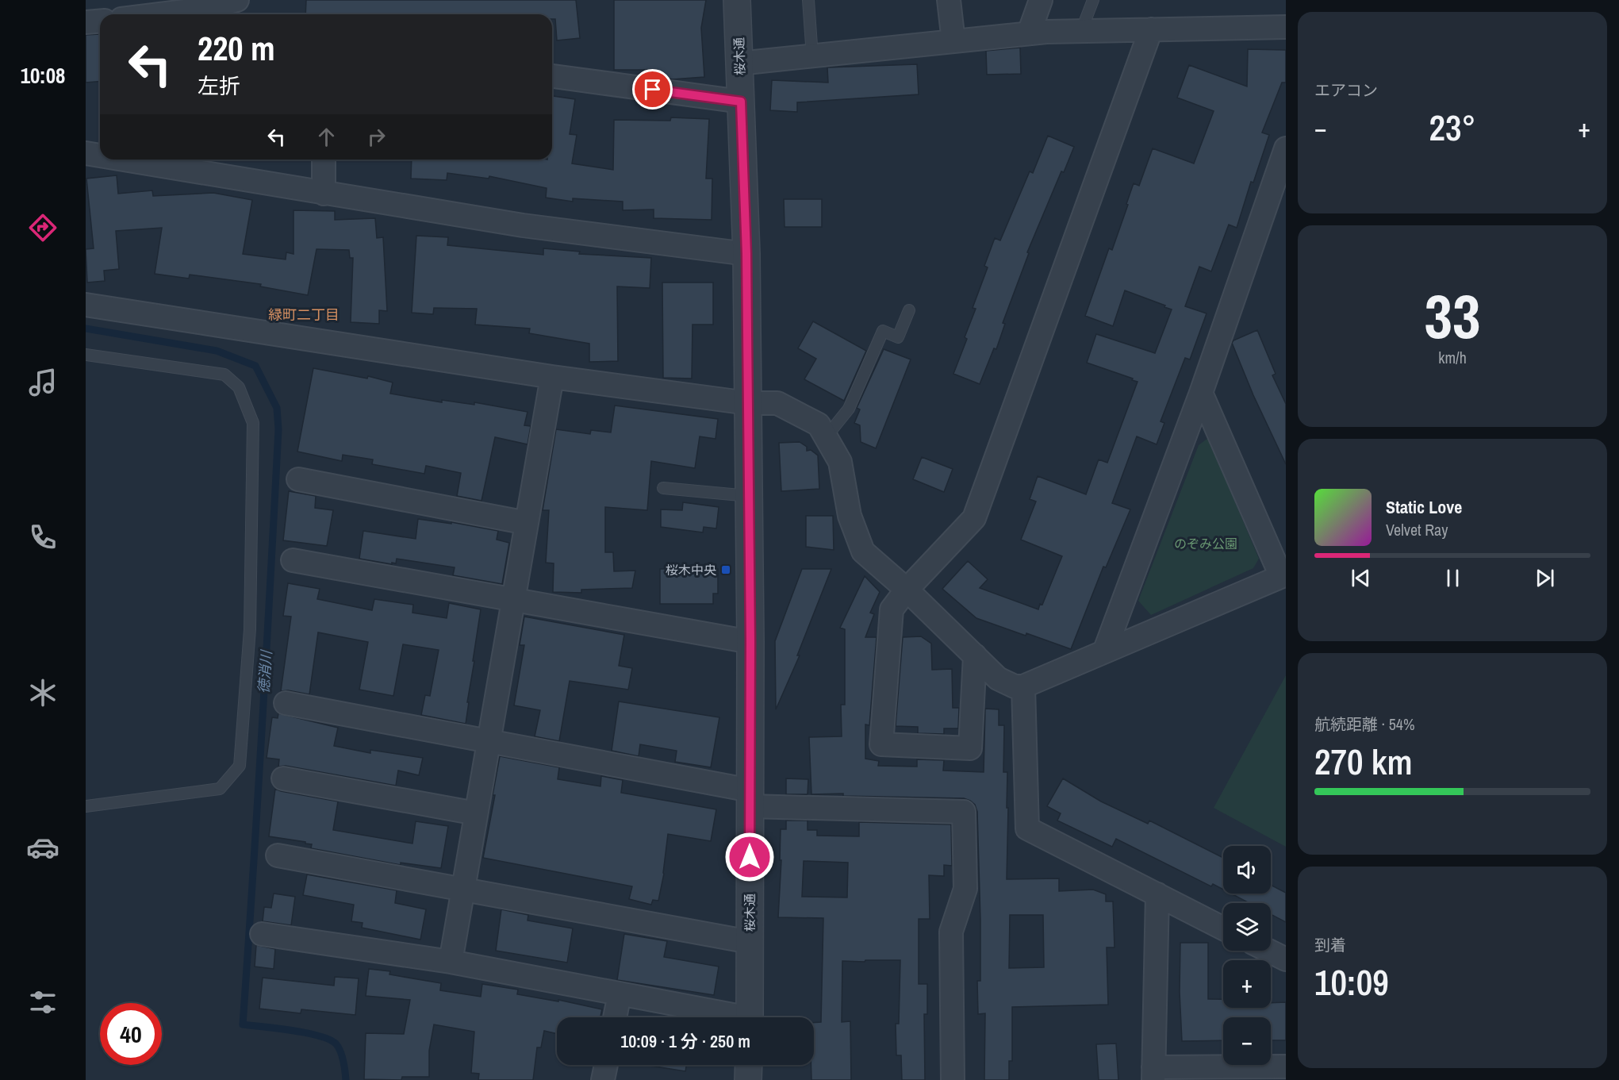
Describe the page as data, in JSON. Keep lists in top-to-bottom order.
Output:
{
  "streets": {
    "street": ["桜木通"]
  },
  "districts": ["緑町二丁目"],
  "water": ["徳消川"],
  "parks": ["のぞみ公園"],
  "places": {
    "transit": ["桜木中央"]
  },
  "page": {
    "tabs": "10:08",
    "tile": [
      "エアコン",
      ["33", "km/h"],
      ["航続距離 · 54%", "270 km"],
      ["到着", "10:09"]
    ],
    "turn": ["220 m", "左折"],
    "heat": ["−", "23°", "+"],
    "song": ["Static Love", "Velvet Ray"],
    "map_buttons": ["+", "−"],
    "limit": "40",
    "trip": "10:09 · 1 分 · 250 m"
  }
}
